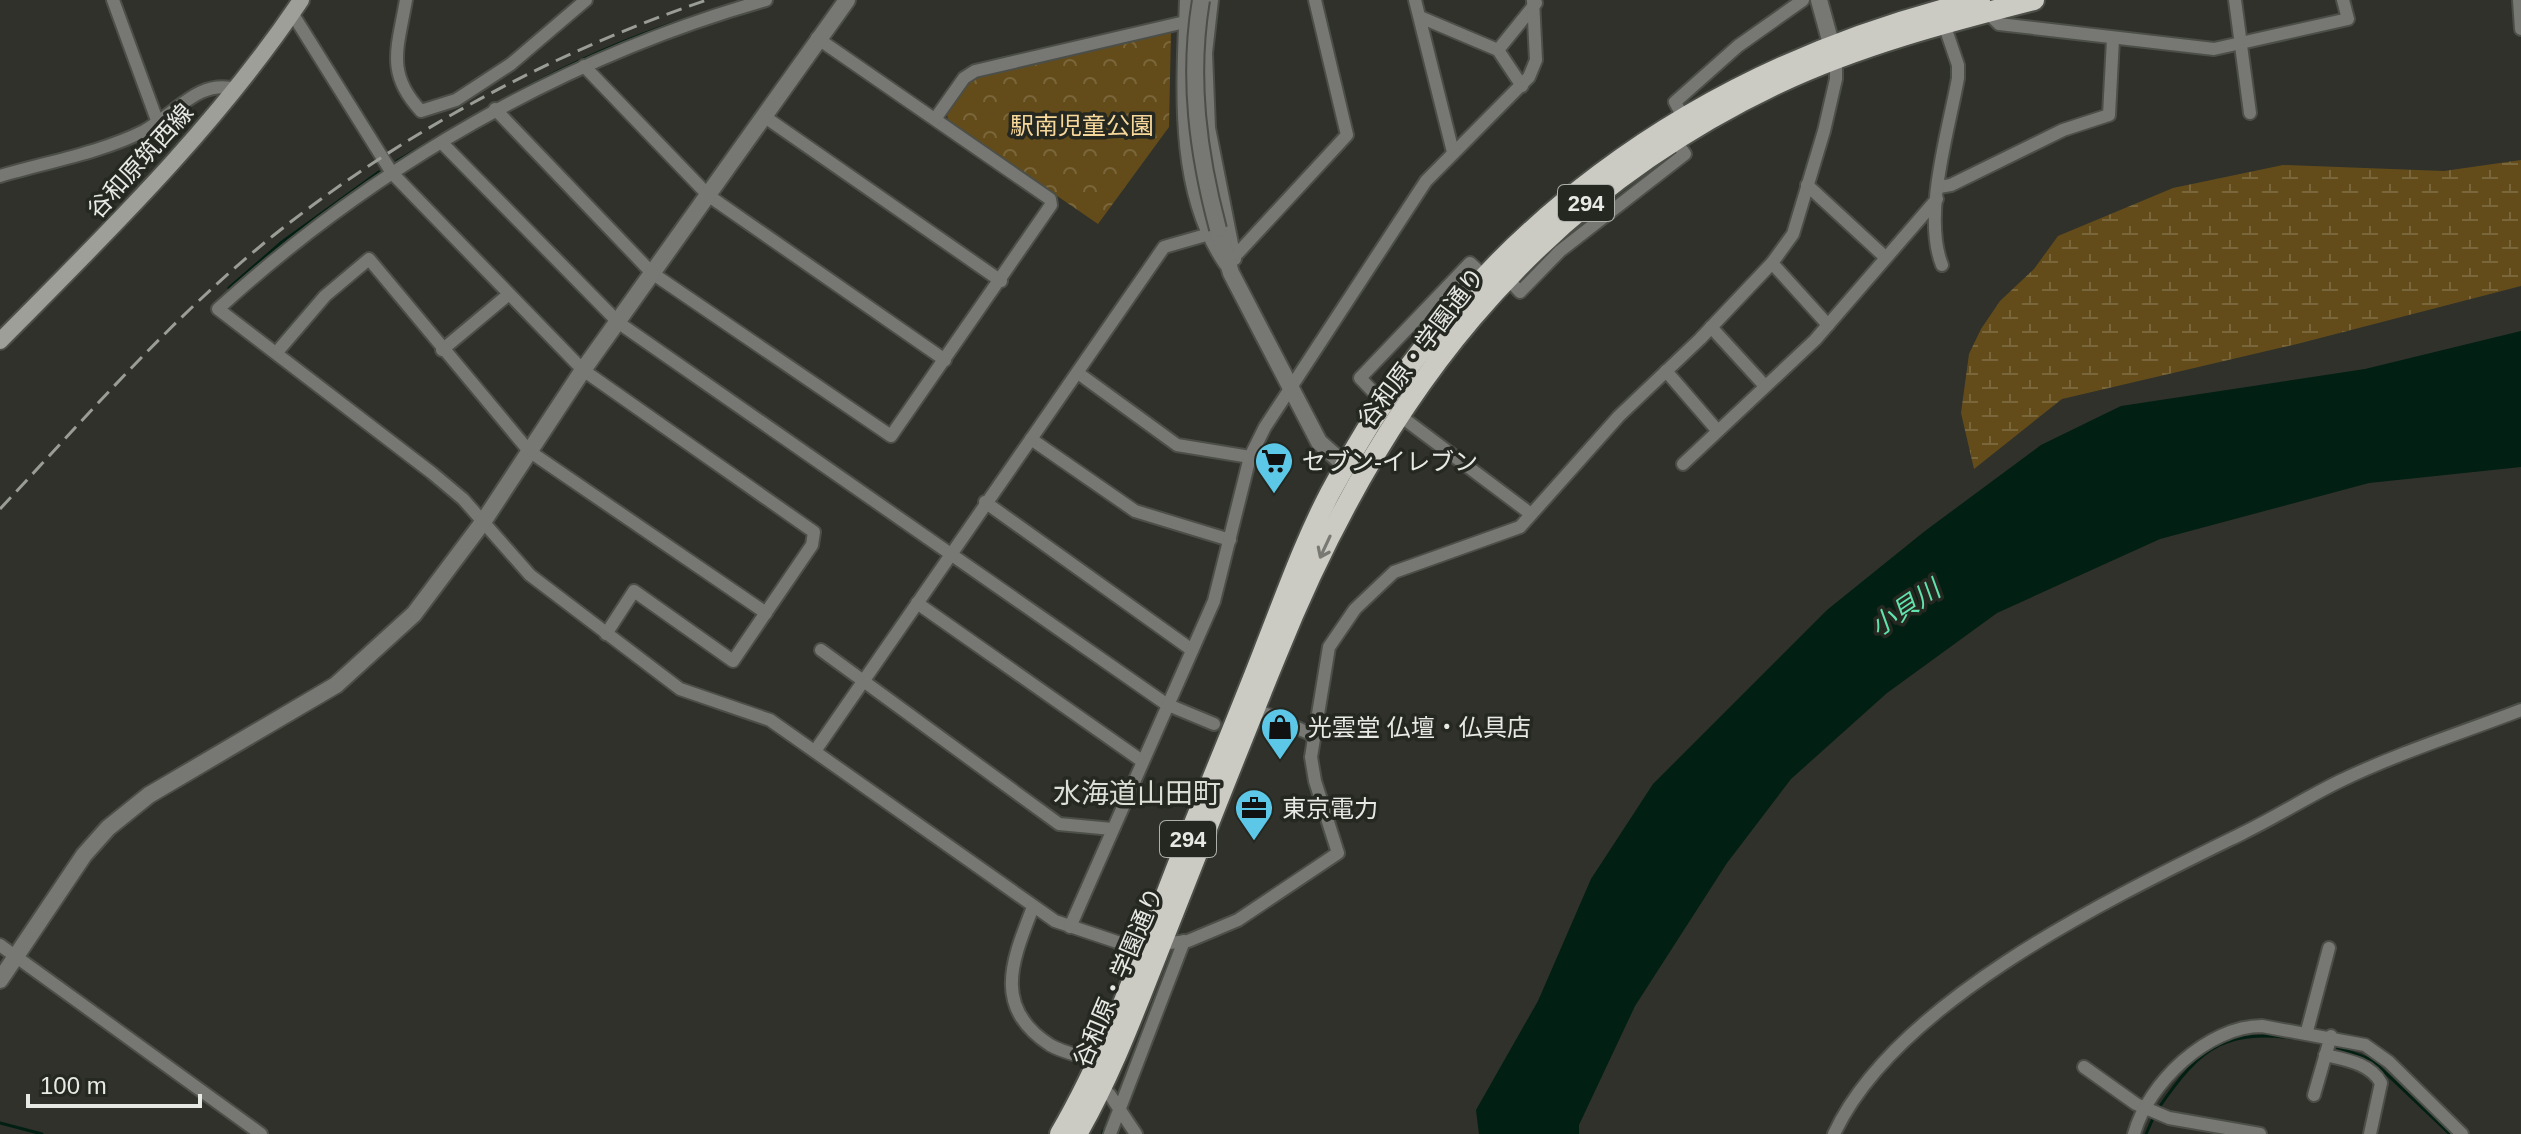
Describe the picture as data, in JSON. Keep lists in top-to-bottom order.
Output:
{
  "streets": {
    "highway": ["294", "谷和原・学園通り"],
    "main road": ["谷和原筑西線"]
  },
  "districts": ["水海道山田町"],
  "water": ["小貝川"],
  "parks": ["駅南児童公園"],
  "places": {
    "supermarket": ["セブン-イレブン"],
    "shop": ["光雲堂 仏壇・仏具店"],
    "office": ["東京電力"]
  },
  "scale_bar": "100 m"
}
